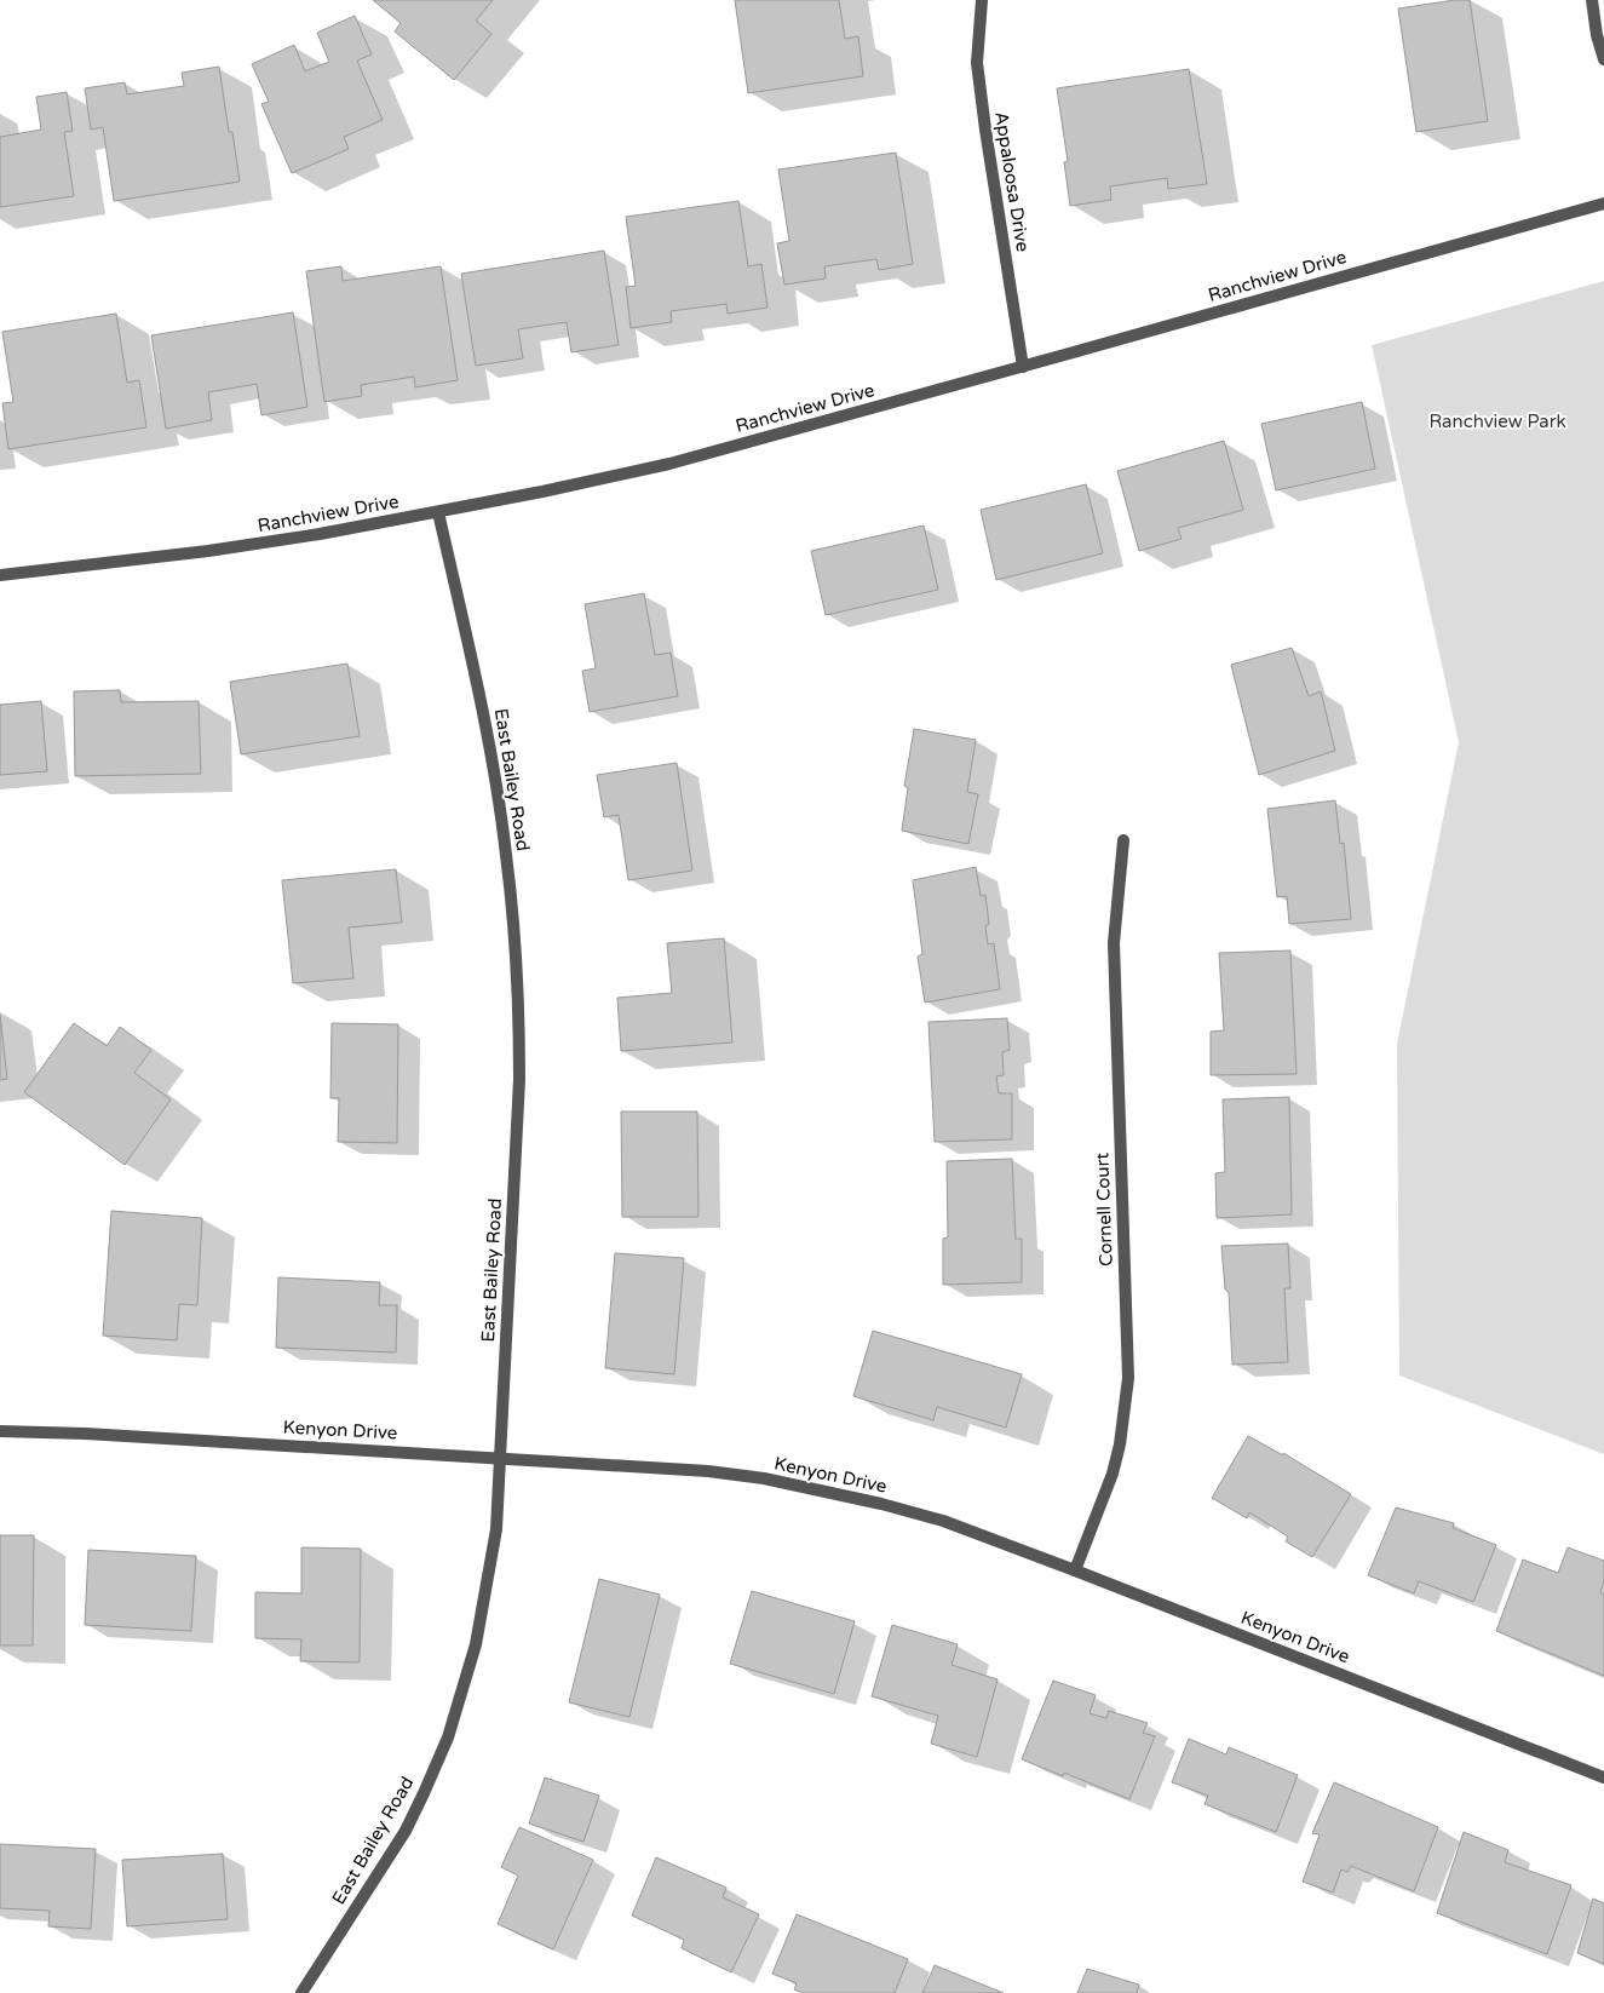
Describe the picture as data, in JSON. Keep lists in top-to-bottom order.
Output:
{
  "streets": {
    "street": [
      "Appaloosa Drive",
      "Ranchview Drive",
      "East Bailey Road",
      "Cornell Court",
      "Kenyon Drive"
    ]
  },
  "crossings": [
    ["Appaloosa Drive", "Ranchview Drive"],
    ["Ranchview Drive", "East Bailey Road"],
    ["East Bailey Road", "Kenyon Drive"],
    ["Cornell Court", "Kenyon Drive"]
  ],
  "parks": ["Ranchview Park"]
}
